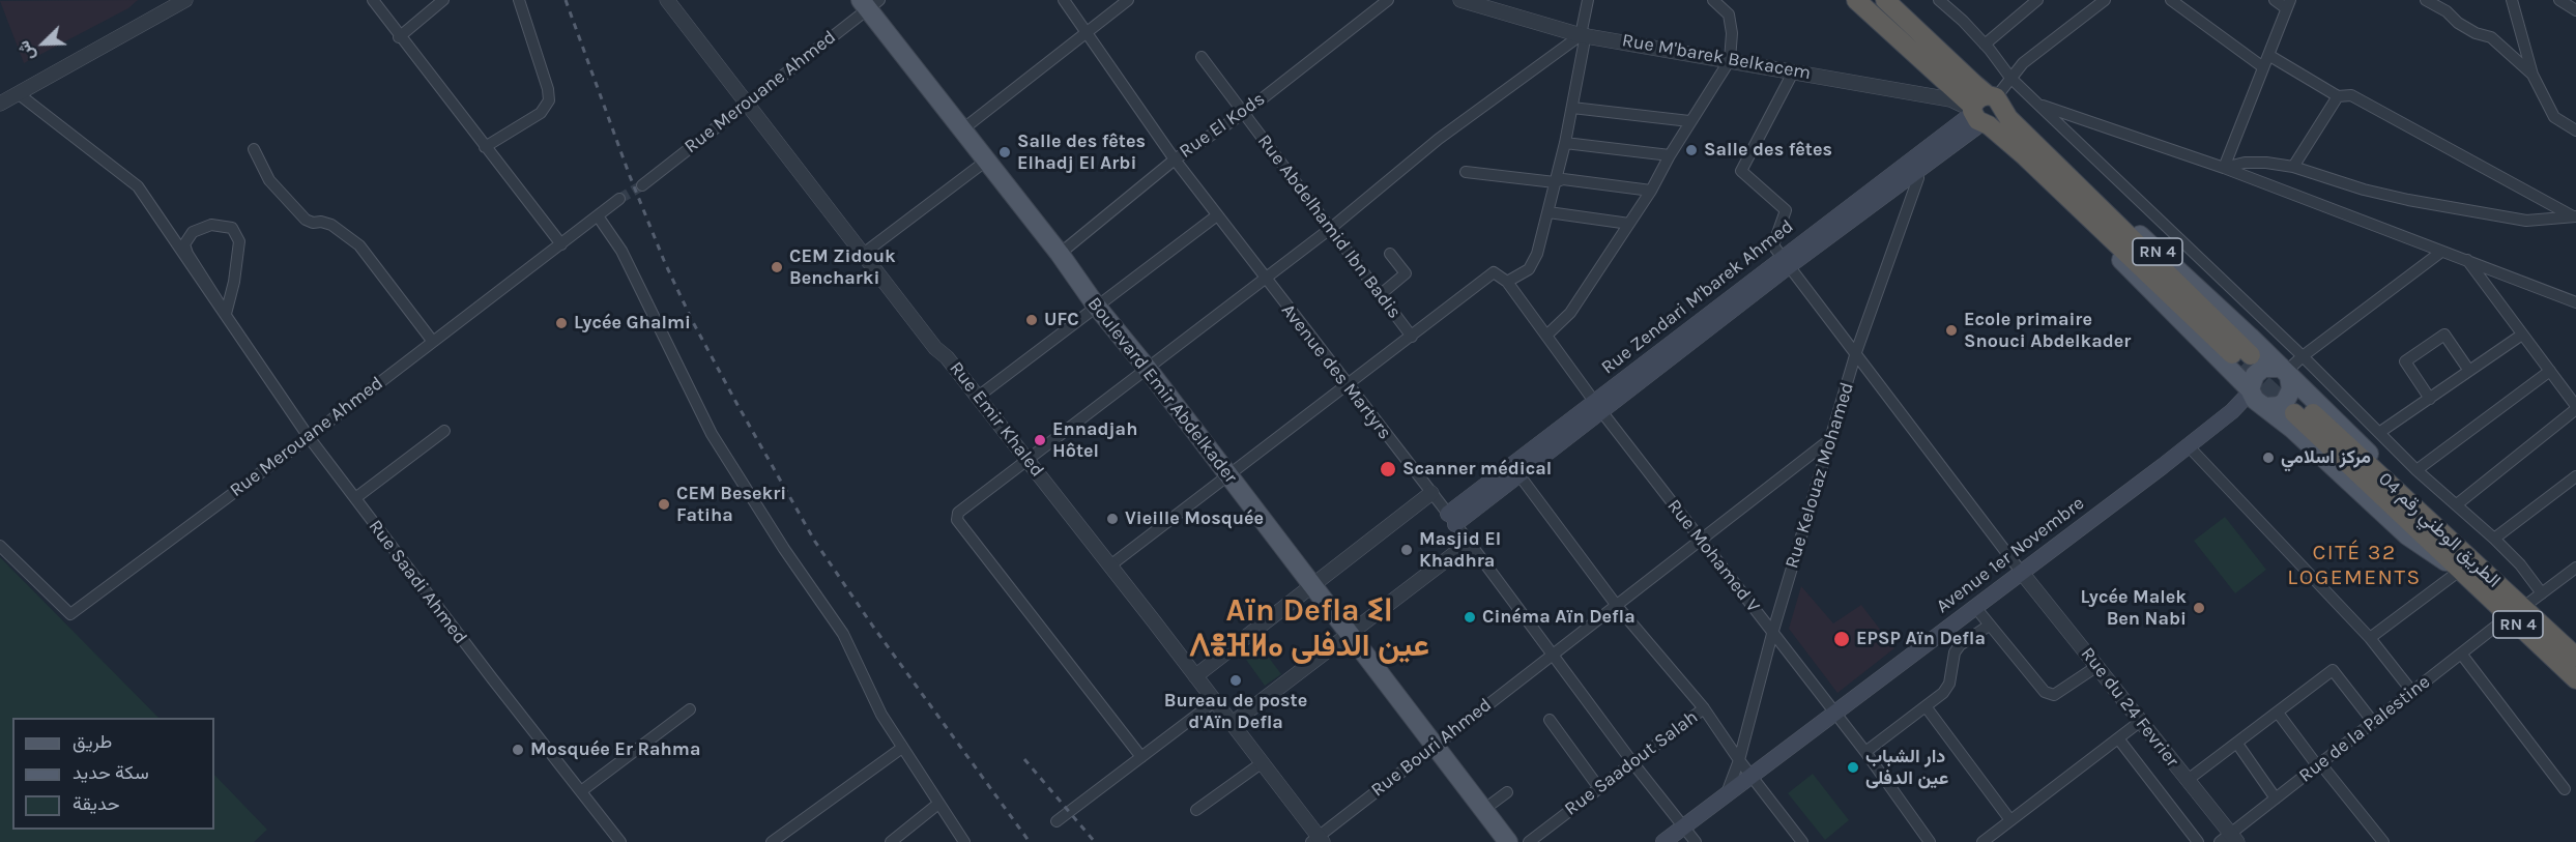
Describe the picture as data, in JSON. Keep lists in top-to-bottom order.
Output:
{
  "streets": {
    "highway": ["RN 4", "الطريق الوطني رقم 04"],
    "main road": ["Boulevard Emir Abdelkader", "Avenue 1er Novembre"],
    "street": [
      "Rue M'barek Belkacem",
      "Rue Merouane Ahmed",
      "Rue El Kods",
      "Rue Abdelhamid Ibn Badis",
      "Avenue des Martyrs",
      "Rue Emir Khaled",
      "Rue Kelouaz Mohamed",
      "Rue Mohamed V",
      "Rue Saadi Ahmed",
      "Rue du 24 Fevrier",
      "Rue de la Palestine",
      "Rue Bouri Ahmed",
      "Rue Saadout Salah"
    ]
  },
  "crossings": [
    ["Rue M'barek Belkacem", "RN 4"],
    ["Rue Merouane Ahmed", "Boulevard Emir Abdelkader"],
    ["Rue Merouane Ahmed", "Rue Emir Khaled"],
    ["Rue Merouane Ahmed", "Rue Saadi Ahmed"],
    ["Rue El Kods", "Rue Abdelhamid Ibn Badis"],
    ["Rue El Kods", "Avenue des Martyrs"],
    ["Rue El Kods", "Boulevard Emir Abdelkader"],
    ["Rue Abdelhamid Ibn Badis", "Rue Mohamed V"],
    ["RN 4", "الطريق الوطني رقم 04"],
    ["RN 4", "Avenue 1er Novembre"],
    ["Avenue des Martyrs", "Avenue 1er Novembre"],
    ["Avenue des Martyrs", "Rue Bouri Ahmed"],
    ["Avenue des Martyrs", "Rue Saadout Salah"],
    ["Boulevard Emir Abdelkader", "Rue Bouri Ahmed"],
    ["Rue Emir Khaled", "Rue Bouri Ahmed"],
    ["Rue Kelouaz Mohamed", "Avenue 1er Novembre"],
    ["Rue Kelouaz Mohamed", "Rue Mohamed V"],
    ["Rue Kelouaz Mohamed", "Rue Bouri Ahmed"],
    ["الطريق الوطني رقم 04", "Rue de la Palestine"],
    ["Avenue 1er Novembre", "Rue Mohamed V"],
    ["Avenue 1er Novembre", "Rue du 24 Fevrier"],
    ["Rue Mohamed V", "Rue Bouri Ahmed"],
    ["Rue du 24 Fevrier", "Rue de la Palestine"]
  ],
  "districts": ["CITÉ 32 LOGEMENTS", "Aïn Defla ⵉⵏ ⴷⴻⴼⵍⴰ عين الدفلى"],
  "places": [
    "Salle des fêtes",
    "Salle des fêtes Elhadj El Arbi",
    "CEM Zidouk Bencharki",
    "UFC",
    "Lycée Ghalmi",
    "Ecole primaire Snouci Abdelkader",
    "Ennadjah Hôtel",
    "مركز اسلامي",
    "Scanner médical",
    "CEM Besekri Fatiha",
    "Vieille Mosquée",
    "Masjid El Khadhra",
    "Lycée Malek Ben Nabi",
    "Cinéma Aïn Defla",
    "EPSP Aïn Defla",
    "Bureau de poste d'Aïn Defla",
    "Mosquée Er Rahma",
    "دار الشباب عين الدفلى"
  ],
  "legend": ["طريق", "سكة حديد", "حديقة"],
  "north": "bottom left"
}
